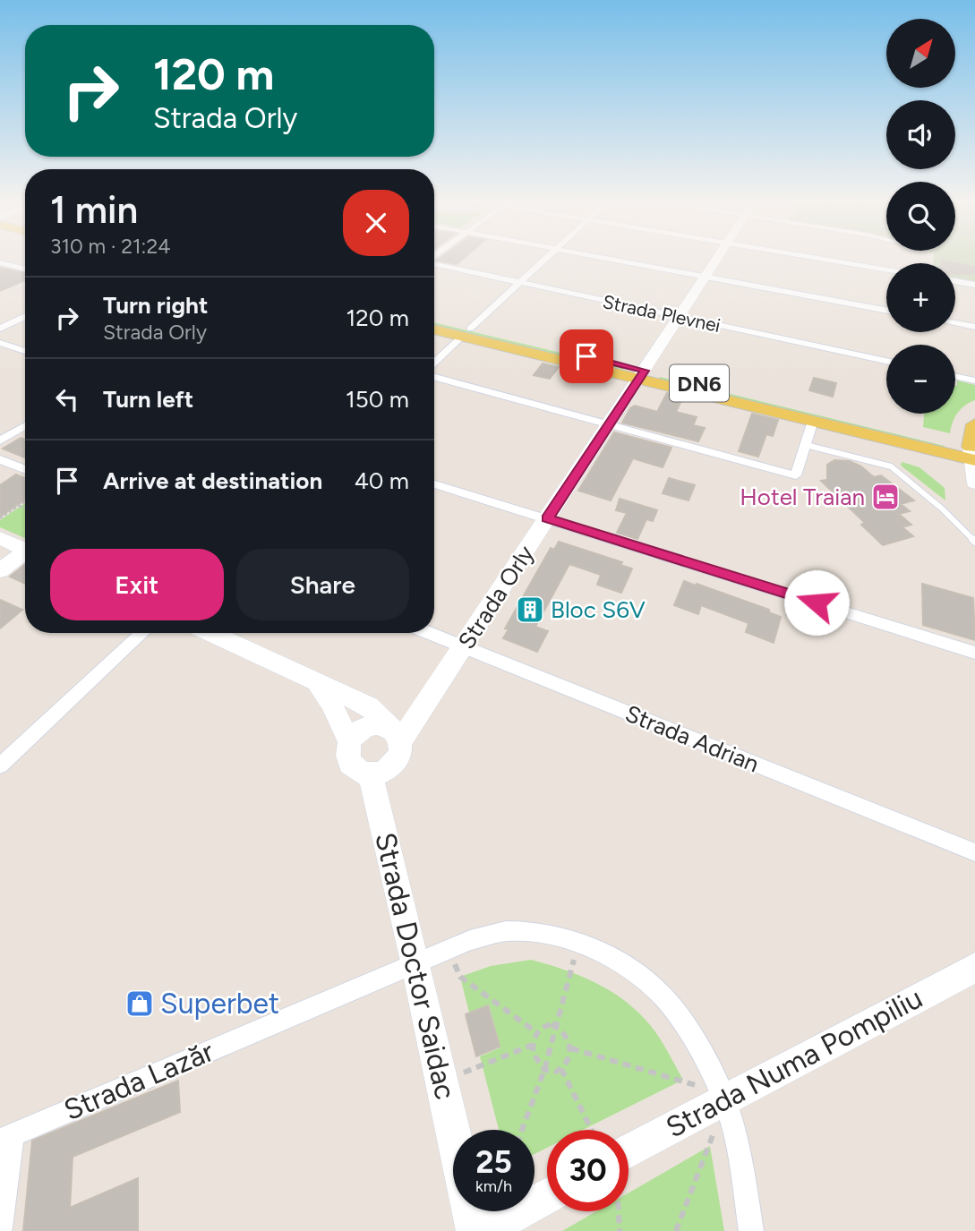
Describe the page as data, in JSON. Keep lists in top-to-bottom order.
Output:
{
  "streets": {
    "main road": ["DN6"],
    "street": [
      "Strada Plevnei",
      "Strada Orly",
      "Strada Adrian",
      "Strada Doctor Saidac",
      "Strada Numa Pompiliu",
      "Strada Lazăr"
    ]
  },
  "crossings": [
    ["Strada Plevnei", "Strada Orly"],
    ["DN6", "Strada Orly"],
    ["Strada Orly", "Strada Adrian"],
    ["Strada Orly", "Strada Doctor Saidac"],
    ["Strada Doctor Saidac", "Strada Lazăr"],
    ["Strada Numa Pompiliu", "Strada Lazăr"]
  ],
  "places": {
    "hotel": ["Hotel Traian"],
    "building": ["Bloc S6V"],
    "shop": ["Superbet"]
  },
  "north": "top right",
  "page": {
    "map_buttons": ["+", "−"],
    "turn": ["120 m", "Strada Orly"],
    "heading": ["1 min", "310 m · 21:24"],
    "list": [
      {
        "name": "Turn right",
        "note": "Strada Orly",
        "value": "120 m"
      },
      {
        "name": "Turn left",
        "value": "150 m"
      },
      {
        "name": "Arrive at destination",
        "value": "40 m"
      }
    ],
    "buttons": ["Exit", "Share"],
    "speed": "25 km/h",
    "limit": "30"
  }
}
